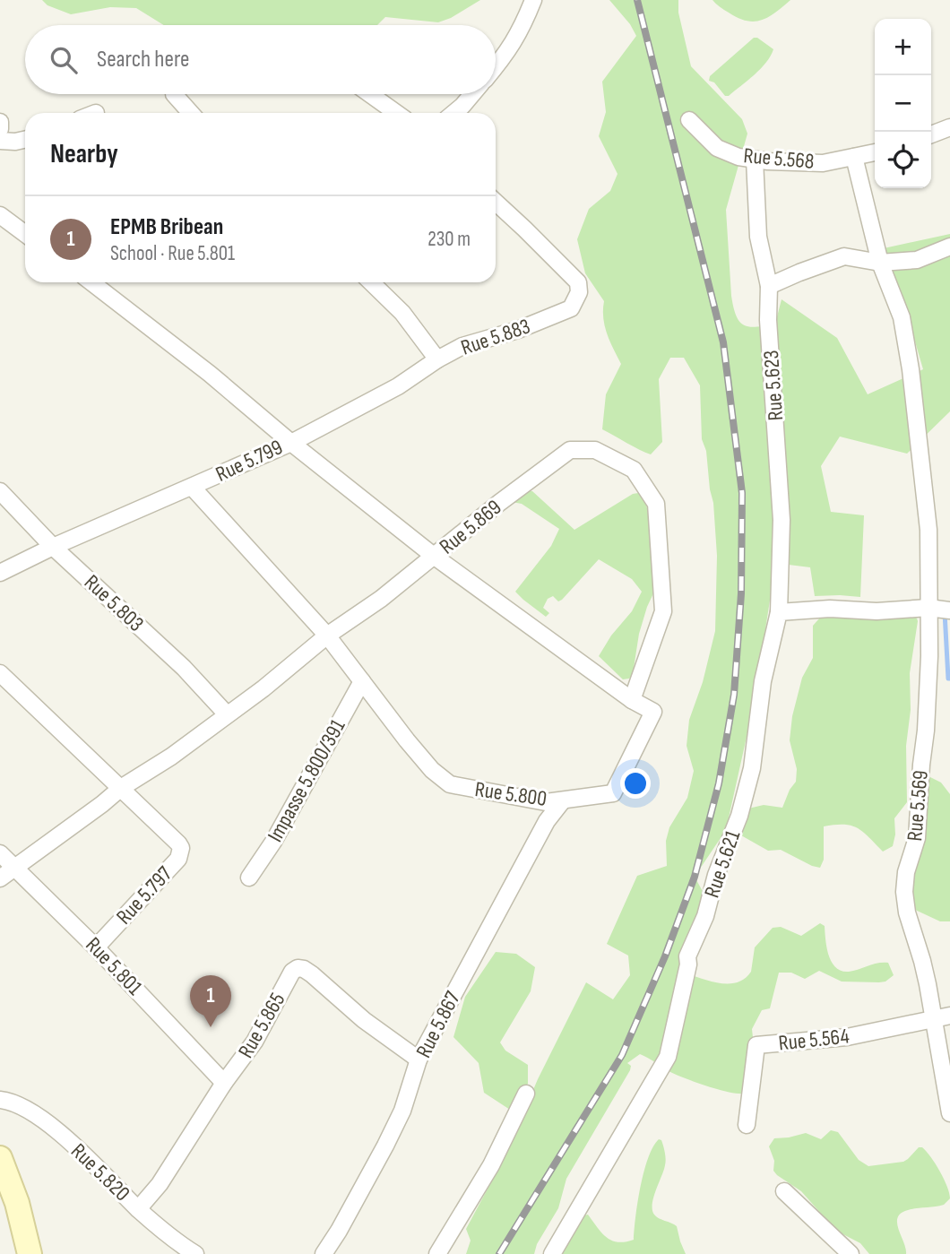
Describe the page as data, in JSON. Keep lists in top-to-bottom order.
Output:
{
  "streets": {
    "street": [
      "Rue 5.568",
      "Rue 5.883",
      "Rue 5.623",
      "Rue 5.799",
      "Rue 5.869",
      "Rue 5.803",
      "Impasse 5.800/391",
      "Rue 5.800",
      "Rue 5.569",
      "Rue 5.621",
      "Rue 5.797",
      "Rue 5.801",
      "Rue 5.867",
      "Rue 5.865",
      "Rue 5.564",
      "Rue 5.820"
    ]
  },
  "crossings": [
    ["Rue 5.568", "Rue 5.623"],
    ["Rue 5.568", "Rue 5.569"],
    ["Rue 5.883", "Rue 5.799"],
    ["Rue 5.883", "Rue 5.800"],
    ["Rue 5.623", "Rue 5.621"],
    ["Rue 5.799", "Rue 5.803"],
    ["Rue 5.799", "Rue 5.800"],
    ["Rue 5.869", "Rue 5.803"],
    ["Rue 5.869", "Rue 5.800"],
    ["Rue 5.869", "Rue 5.797"],
    ["Impasse 5.800/391", "Rue 5.800"],
    ["Rue 5.800", "Rue 5.867"],
    ["Rue 5.569", "Rue 5.564"],
    ["Rue 5.797", "Rue 5.801"],
    ["Rue 5.801", "Rue 5.865"],
    ["Rue 5.867", "Rue 5.865"],
    ["Rue 5.865", "Rue 5.820"]
  ],
  "page": {
    "map_buttons": ["+", "−"],
    "search": "Search here",
    "heading": "Nearby",
    "list": [
      {
        "mark": "1",
        "name": "EPMB Bribean",
        "note": "School · Rue 5.801",
        "value": "230 m"
      }
    ],
    "pins": "1"
  }
}
